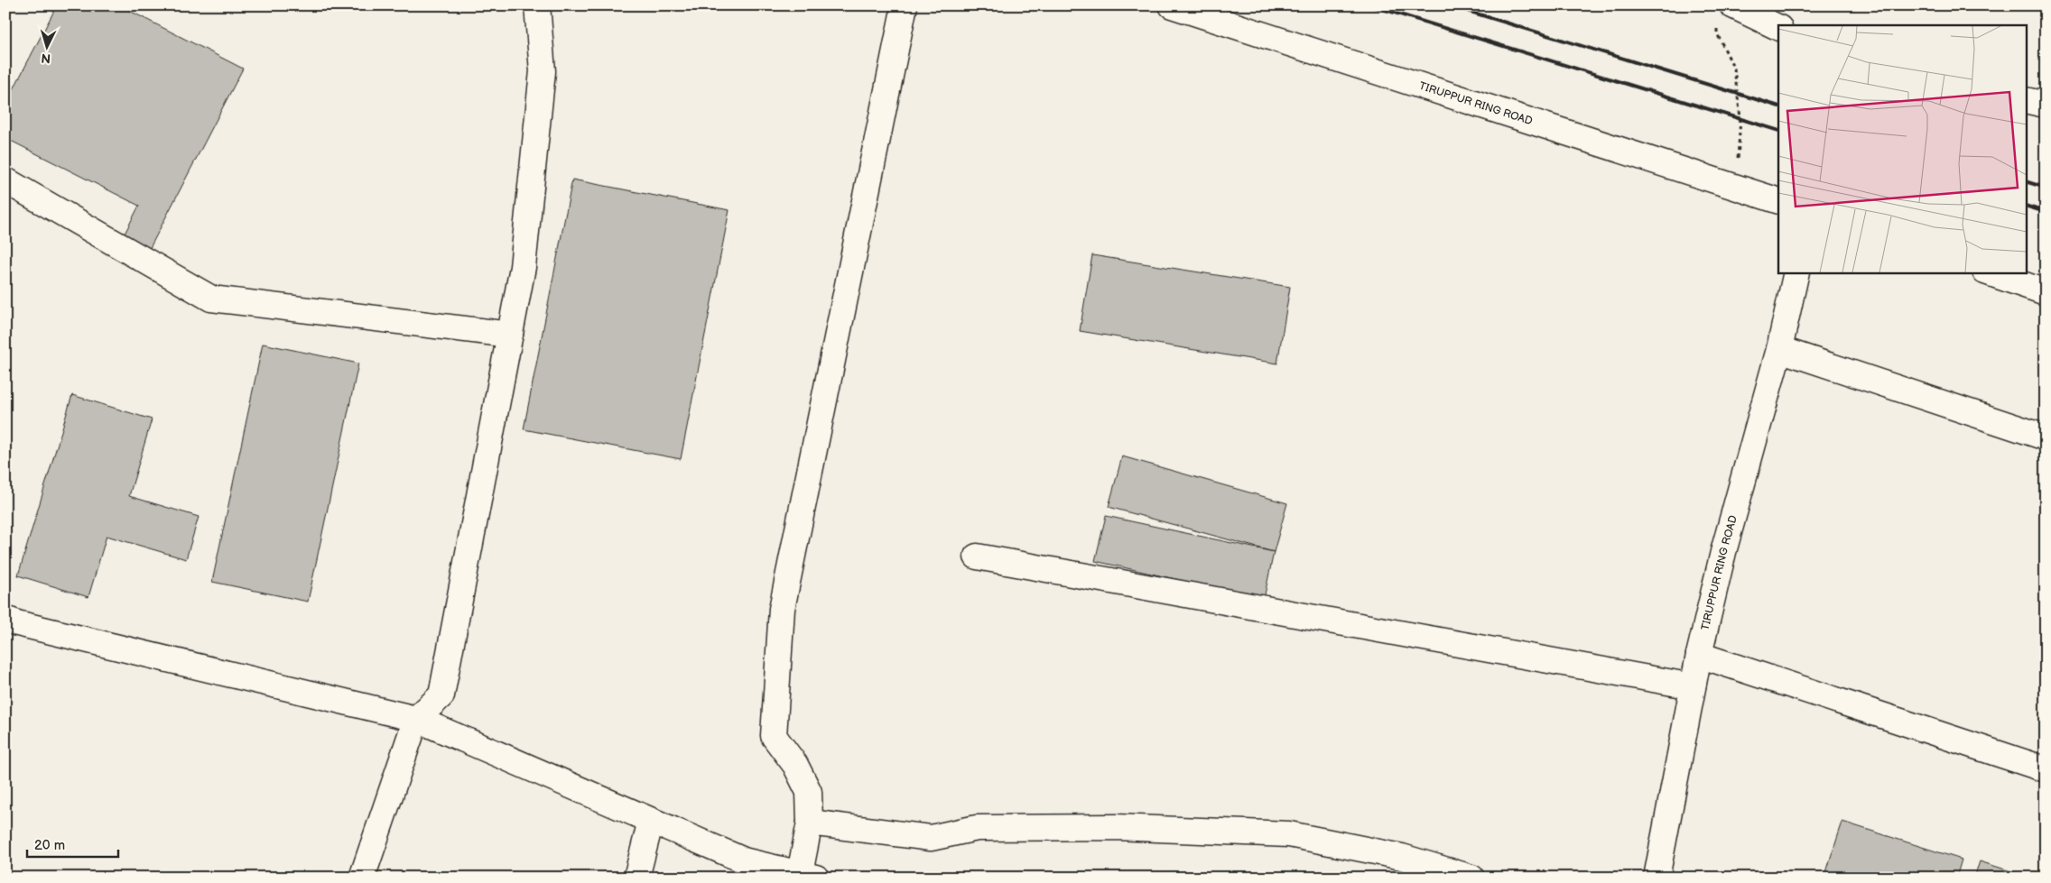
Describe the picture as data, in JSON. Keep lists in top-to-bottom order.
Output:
{
  "streets": {
    "street": ["TIRUPPUR RING ROAD"]
  },
  "scale_bar": "20 m",
  "north": "bottom"
}
